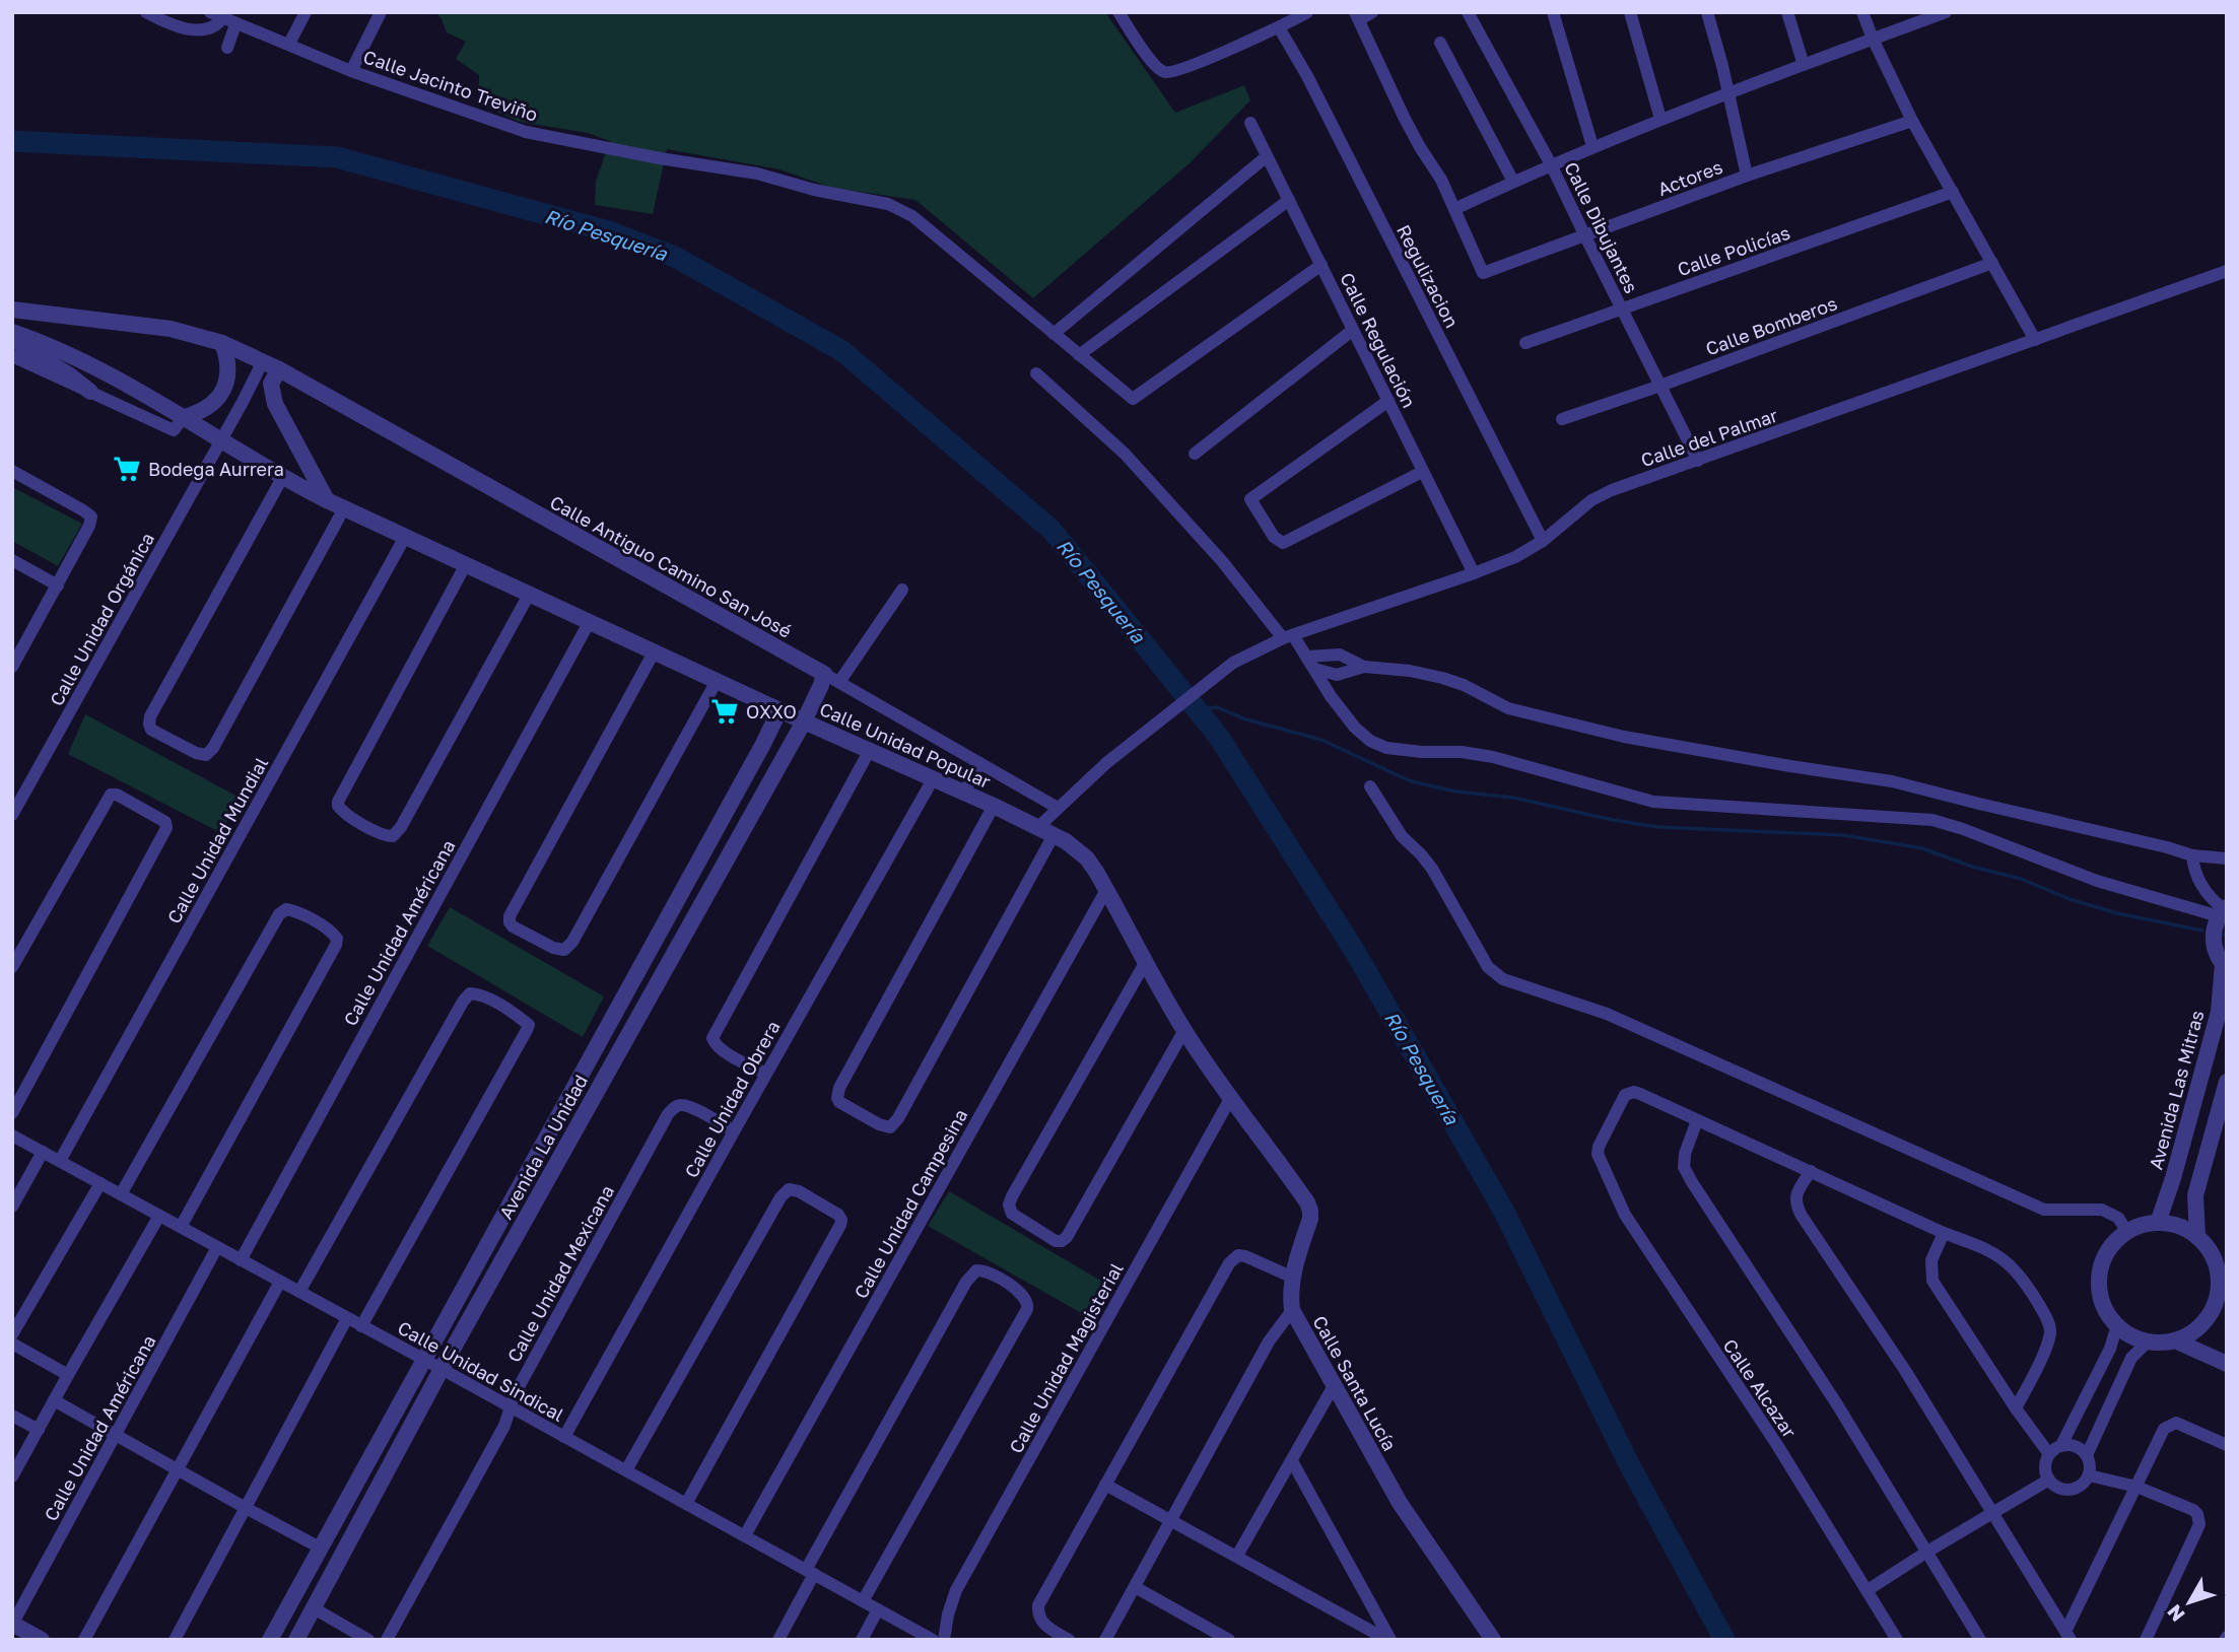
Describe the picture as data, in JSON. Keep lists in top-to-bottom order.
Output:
{
  "streets": {
    "street": [
      "Calle Jacinto Treviño",
      "Actores",
      "Calle Dibujantes",
      "Calle Policías",
      "Regulizacion",
      "Calle Bomberos",
      "Calle Regulación",
      "Calle del Palmar",
      "Calle Antiguo Camino San José",
      "Calle Unidad Orgánica",
      "Calle Unidad Popular",
      "Calle Unidad Mundial",
      "Calle Unidad Américana",
      "Avenida Las Mitras",
      "Calle Unidad Obrera",
      "Avenida La Unidad",
      "Calle Unidad Campesina",
      "Calle Unidad Mexicana",
      "Calle Unidad Magisterial",
      "Calle Unidad Sindical",
      "Calle Santa Lucía",
      "Calle Alcazar"
    ]
  },
  "crossings": [
    ["Calle Jacinto Treviño", "Calle Regulación"],
    ["Actores", "Calle Dibujantes"],
    ["Calle Dibujantes", "Calle Policías"],
    ["Calle Dibujantes", "Calle Bomberos"],
    ["Calle Dibujantes", "Calle del Palmar"],
    ["Regulizacion", "Calle del Palmar"],
    ["Calle Regulación", "Calle del Palmar"],
    ["Calle del Palmar", "Calle Antiguo Camino San José"],
    ["Calle del Palmar", "Calle Unidad Popular"],
    ["Calle Antiguo Camino San José", "Calle Unidad Orgánica"],
    ["Calle Antiguo Camino San José", "Avenida La Unidad"],
    ["Calle Unidad Orgánica", "Calle Unidad Popular"],
    ["Calle Unidad Popular", "Calle Unidad Mundial"],
    ["Calle Unidad Popular", "Calle Unidad Américana"],
    ["Calle Unidad Popular", "Calle Unidad Obrera"],
    ["Calle Unidad Popular", "Avenida La Unidad"],
    ["Calle Unidad Popular", "Calle Unidad Campesina"],
    ["Calle Unidad Popular", "Calle Unidad Magisterial"],
    ["Calle Unidad Popular", "Calle Santa Lucía"],
    ["Calle Unidad Mundial", "Calle Unidad Sindical"],
    ["Calle Unidad Américana", "Calle Unidad Sindical"],
    ["Calle Unidad Obrera", "Calle Unidad Mexicana"],
    ["Calle Unidad Obrera", "Calle Unidad Sindical"],
    ["Avenida La Unidad", "Calle Unidad Sindical"],
    ["Calle Unidad Campesina", "Calle Unidad Sindical"],
    ["Calle Unidad Mexicana", "Calle Unidad Sindical"],
    ["Calle Unidad Magisterial", "Calle Santa Lucía"]
  ],
  "water": ["Río Pesquería"],
  "places": {
    "supermarket": ["Bodega Aurrera", "OXXO"]
  },
  "north": "bottom left"
}
